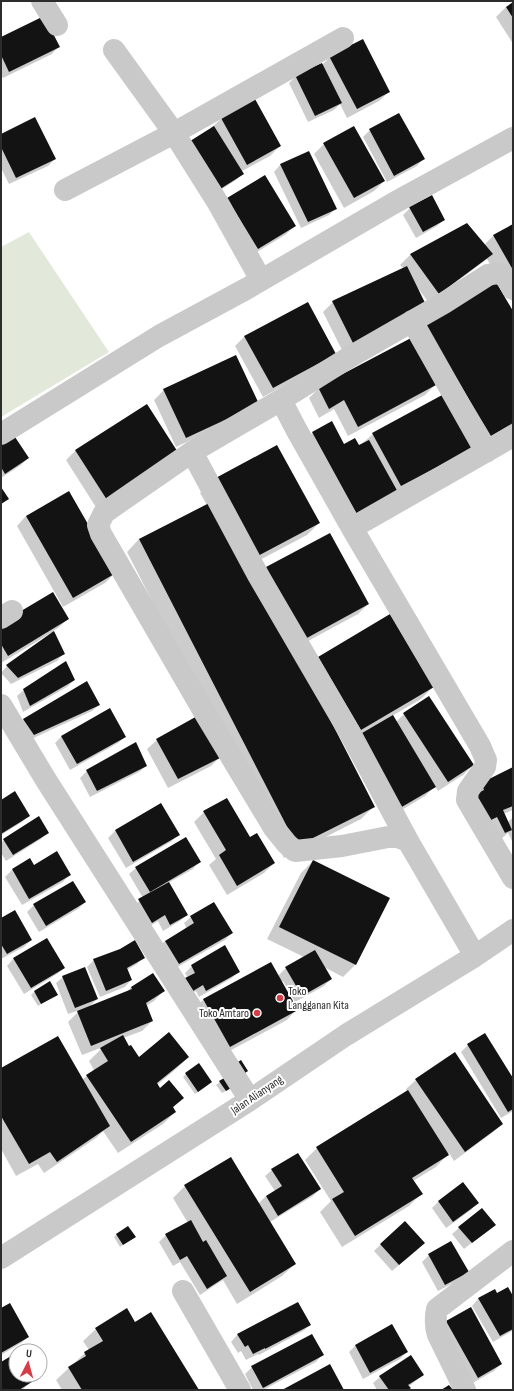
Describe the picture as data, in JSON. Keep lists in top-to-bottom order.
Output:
{
  "streets": {
    "street": ["Jalan Alianyang"]
  },
  "places": ["Toko Langganan Kita", "Toko Amtaro"],
  "north": "top"
}
